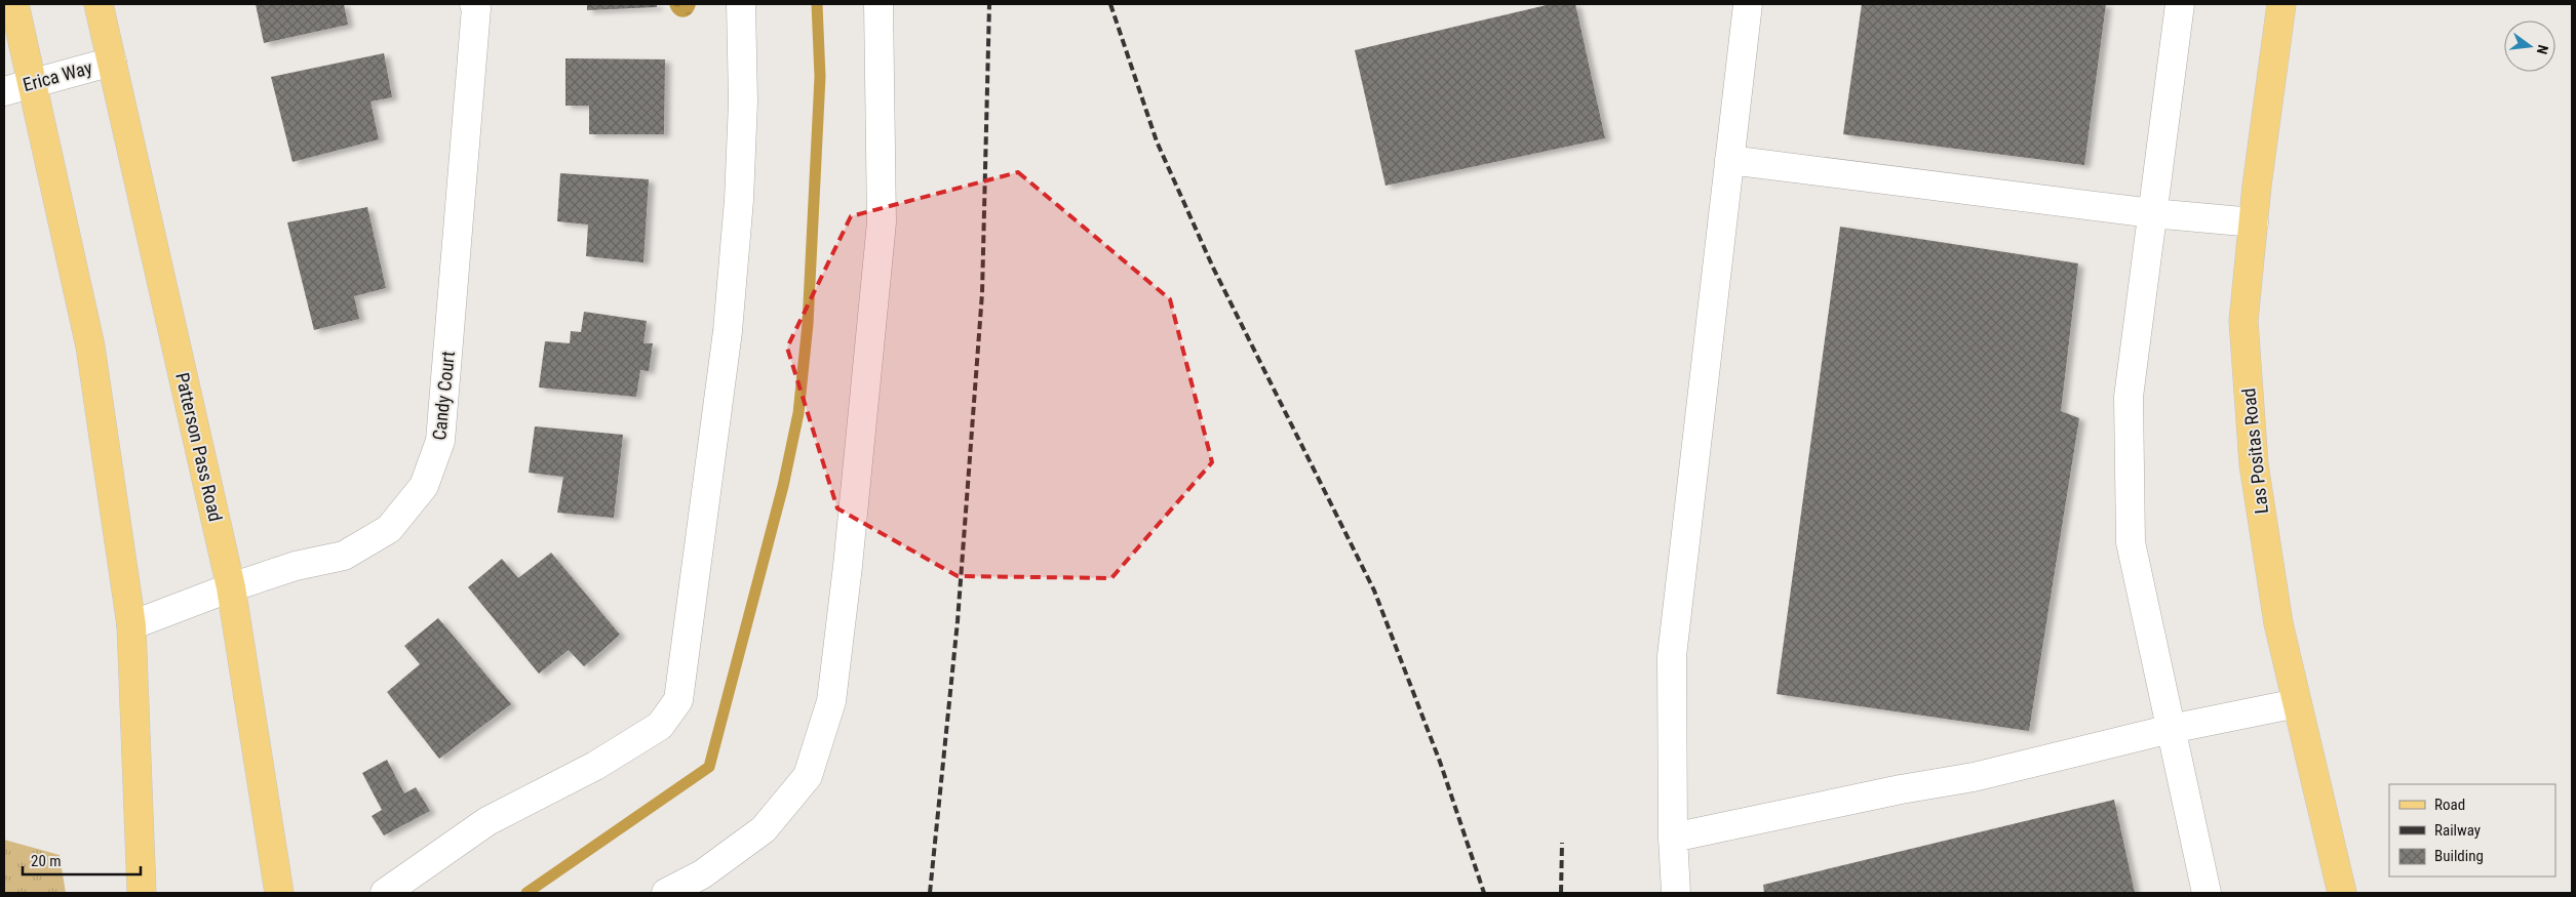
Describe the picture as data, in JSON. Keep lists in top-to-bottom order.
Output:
{
  "streets": {
    "main road": ["Patterson Pass Road", "Las Positas Road"],
    "street": ["Erica Way", "Candy Court"]
  },
  "crossings": [
    ["Erica Way", "Patterson Pass Road"],
    ["Candy Court", "Patterson Pass Road"]
  ],
  "legend": ["Road", "Railway", "Building"],
  "scale_bar": "20 m",
  "north": "right"
}
